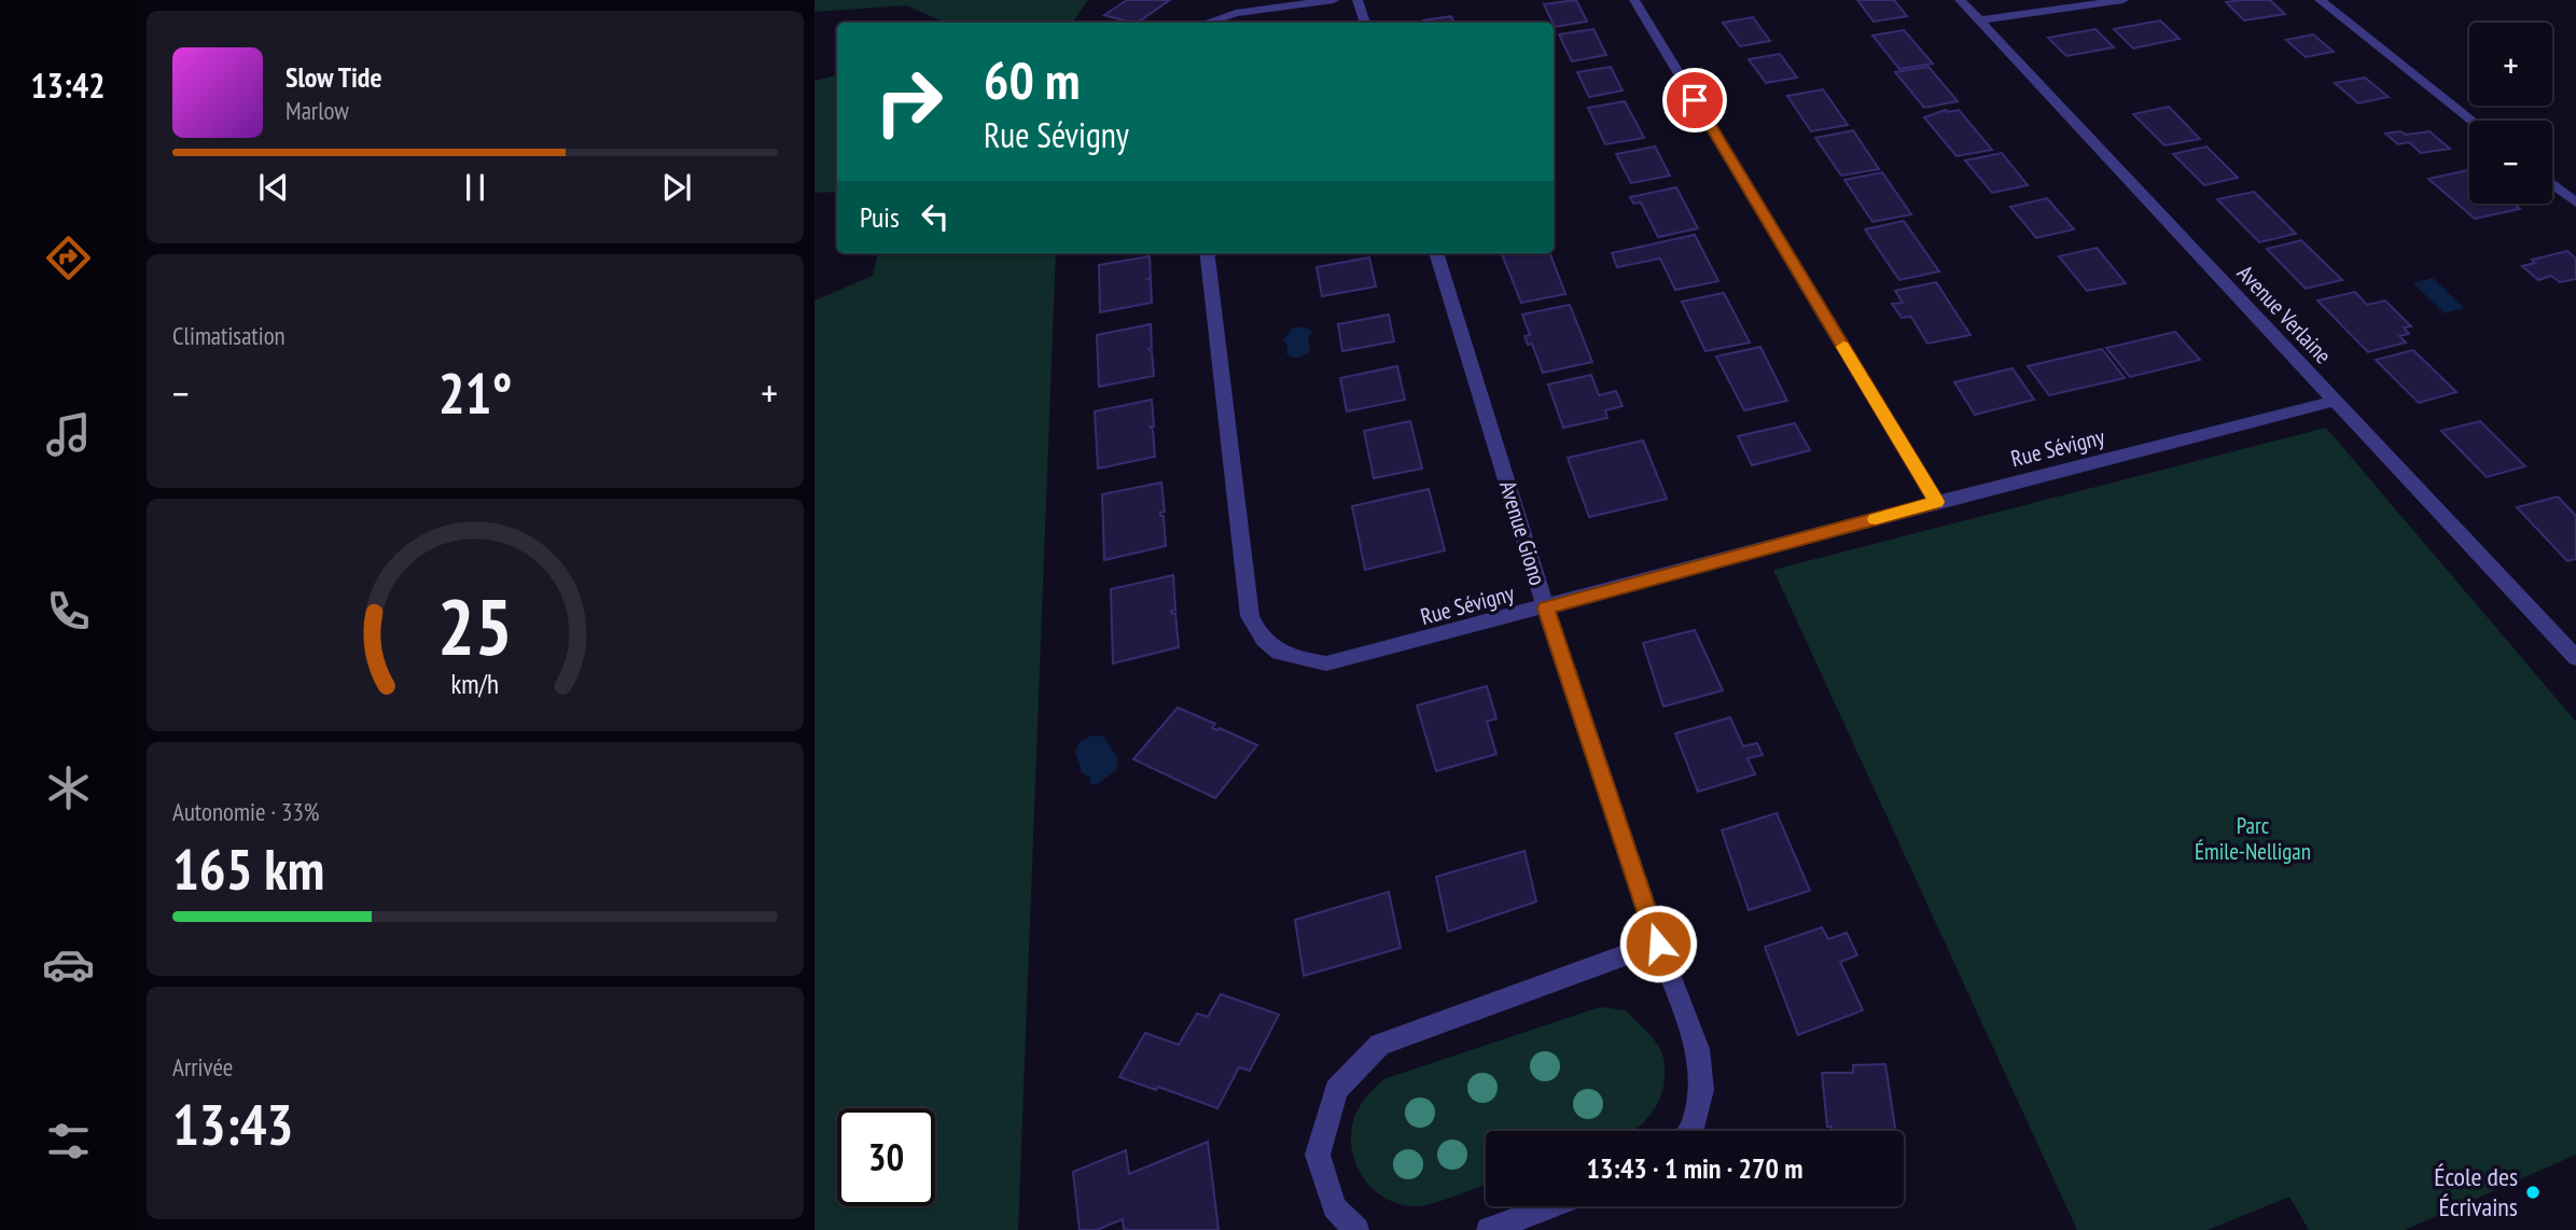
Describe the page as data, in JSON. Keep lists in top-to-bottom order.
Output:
{
  "streets": {
    "street": ["Avenue Verlaine", "Rue Sévigny", "Avenue Giono"]
  },
  "crossings": [
    ["Avenue Verlaine", "Rue Sévigny"],
    ["Rue Sévigny", "Avenue Giono"]
  ],
  "parks": ["Parc Émile-Nelligan"],
  "places": ["École des Écrivains"],
  "page": {
    "tabs": "13:42",
    "map_buttons": ["+", "−"],
    "turn": ["60 m", "Rue Sévigny"],
    "song": ["Slow Tide", "Marlow"],
    "then": "Puis",
    "tile": [
      "Climatisation",
      ["Autonomie · 33%", "165 km"],
      ["Arrivée", "13:43"]
    ],
    "heat": ["−", "21°", "+"],
    "limit": "30",
    "trip": "13:43 · 1 min · 270 m",
    "gauge": ["25", "km/h"]
  }
}
